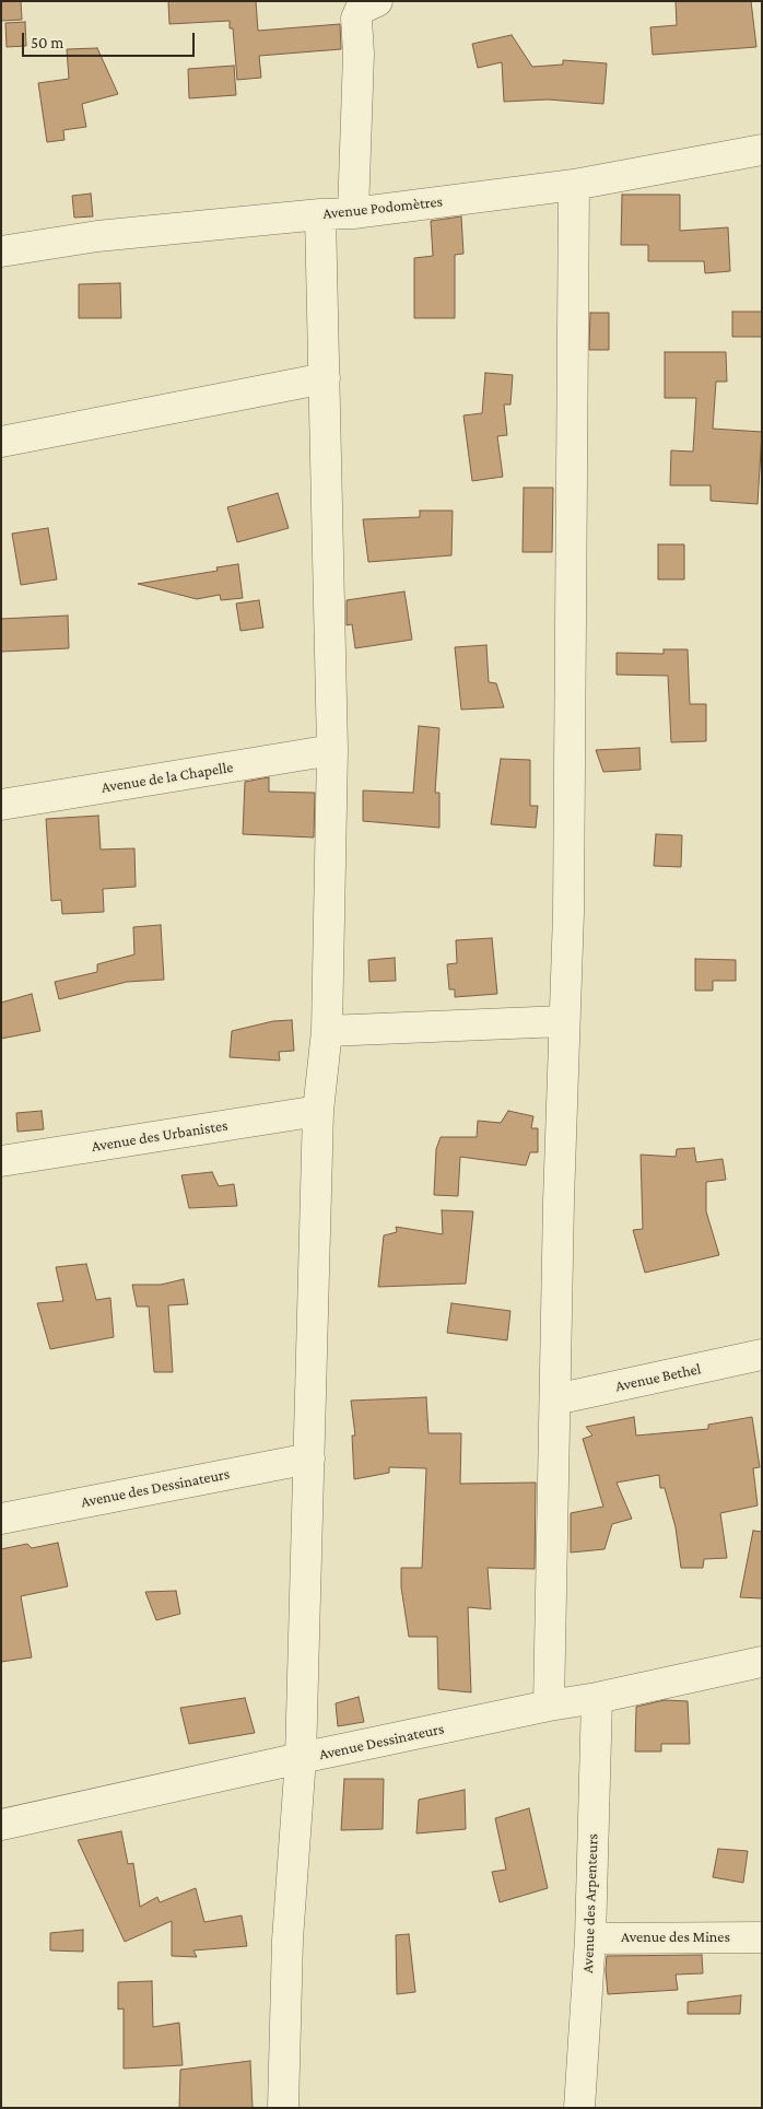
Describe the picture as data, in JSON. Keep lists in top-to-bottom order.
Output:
{
  "streets": {
    "street": [
      "Avenue Podomètres",
      "Avenue de la Chapelle",
      "Avenue des Urbanistes",
      "Avenue Bethel",
      "Avenue des Dessinateurs",
      "Avenue Dessinateurs",
      "Avenue des Arpenteurs",
      "Avenue des Mines"
    ]
  },
  "crossings": [
    ["Avenue Dessinateurs", "Avenue des Arpenteurs"],
    ["Avenue des Arpenteurs", "Avenue des Mines"]
  ],
  "scale_bar": "50 m"
}
